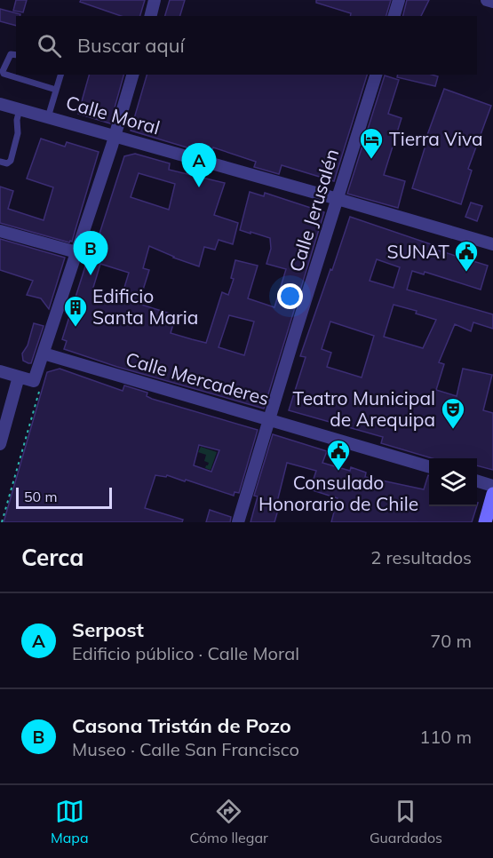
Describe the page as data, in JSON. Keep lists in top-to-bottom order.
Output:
{
  "streets": {
    "street": ["Calle Moral", "Calle Jerusalén", "Calle Mercaderes"]
  },
  "crossings": [
    ["Calle Moral", "Calle Jerusalén"],
    ["Calle Jerusalén", "Calle Mercaderes"]
  ],
  "places": {
    "hotel": ["Tierra Viva"],
    "public building": ["SUNAT", "Consulado Honorario de Chile"],
    "building": ["Edificio Santa Maria"],
    "theatre": ["Teatro Municipal de Arequipa"]
  },
  "scale_bar": "50 m",
  "page": {
    "search": "Buscar aquí",
    "pins": ["A", "B"],
    "scale": "50 m",
    "heading": ["Cerca", "2 resultados"],
    "list": [
      {
        "mark": "A",
        "name": "Serpost",
        "note": "Edificio público · Calle Moral",
        "value": "70 m"
      },
      {
        "mark": "B",
        "name": "Casona Tristán de Pozo",
        "note": "Museo · Calle San Francisco",
        "value": "110 m"
      }
    ],
    "nav": ["Mapa", "Cómo llegar", "Guardados"]
  }
}
